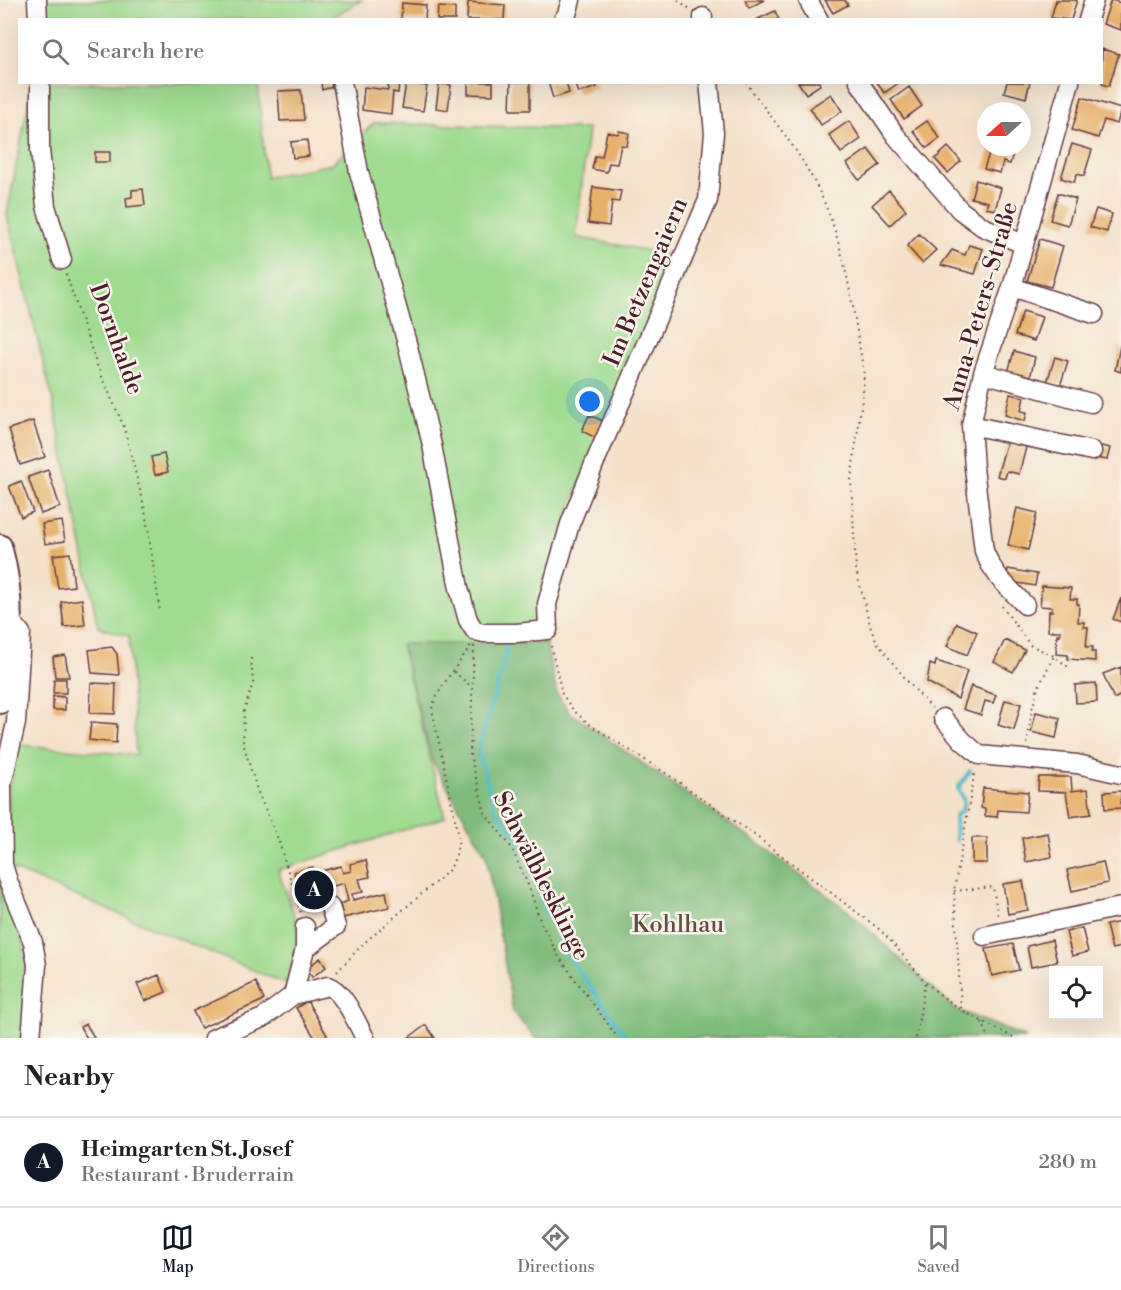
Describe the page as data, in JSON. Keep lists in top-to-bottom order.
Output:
{
  "streets": {
    "street": ["Im Betzengaiern", "Anna-Peters-Straße", "Dornhalde"],
    "path": ["Schwälblesklinge"]
  },
  "parks": ["Kohlhau"],
  "north": "left",
  "page": {
    "search": "Search here",
    "pins": "A",
    "heading": "Nearby",
    "list": [
      {
        "mark": "A",
        "name": "Heimgarten St. Josef",
        "note": "Restaurant · Bruderrain",
        "value": "280 m"
      }
    ],
    "nav": ["Map", "Directions", "Saved"]
  }
}
